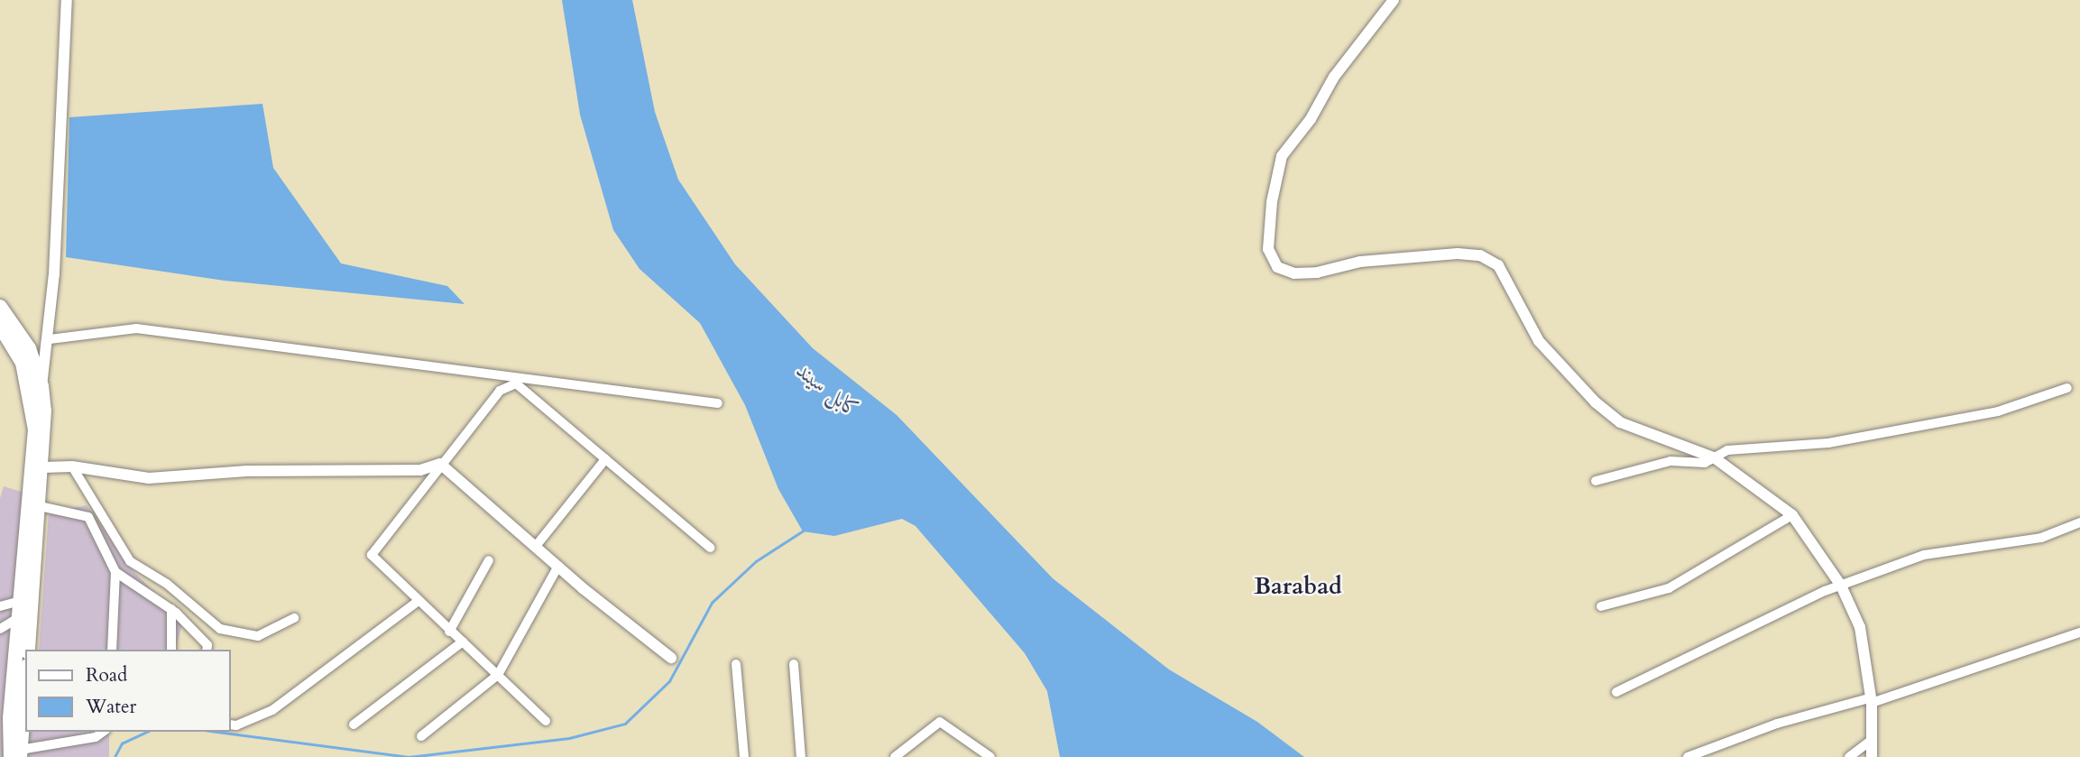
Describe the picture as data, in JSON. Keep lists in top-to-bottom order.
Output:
{
  "districts": ["Barabad"],
  "water": ["کابل سيند"],
  "legend": ["Road", "Water"]
}
